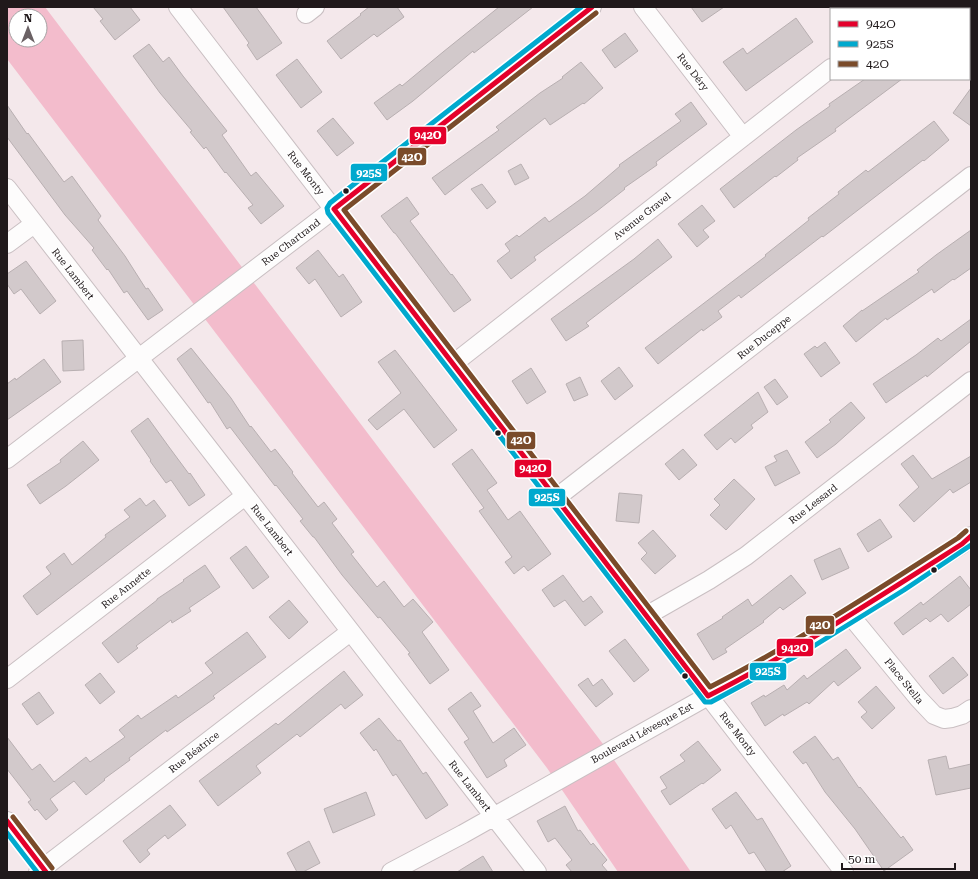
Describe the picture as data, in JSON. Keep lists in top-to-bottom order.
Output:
{
  "streets": {
    "street": [
      "Rue Déry",
      "Rue Monty",
      "Avenue Gravel",
      "Rue Chartrand",
      "Rue Lambert",
      "Rue Duceppe",
      "Rue Lessard",
      "Rue Annette",
      "Place Stella",
      "Boulevard Lévesque Est",
      "Rue Béatrice"
    ]
  },
  "crossings": [
    ["Rue Déry", "Avenue Gravel"],
    ["Rue Monty", "Avenue Gravel"],
    ["Rue Monty", "Rue Chartrand"],
    ["Rue Monty", "Rue Duceppe"],
    ["Rue Monty", "Rue Lessard"],
    ["Rue Monty", "Boulevard Lévesque Est"],
    ["Rue Chartrand", "Rue Lambert"],
    ["Rue Lambert", "Rue Annette"],
    ["Rue Lambert", "Boulevard Lévesque Est"],
    ["Rue Lambert", "Rue Béatrice"],
    ["Place Stella", "Boulevard Lévesque Est"]
  ],
  "lines": ["transit line 942O", "transit line 925S", "transit line 42O"],
  "legend": ["942O", "925S", "42O"],
  "scale_bar": "50 m",
  "north": "top"
}
